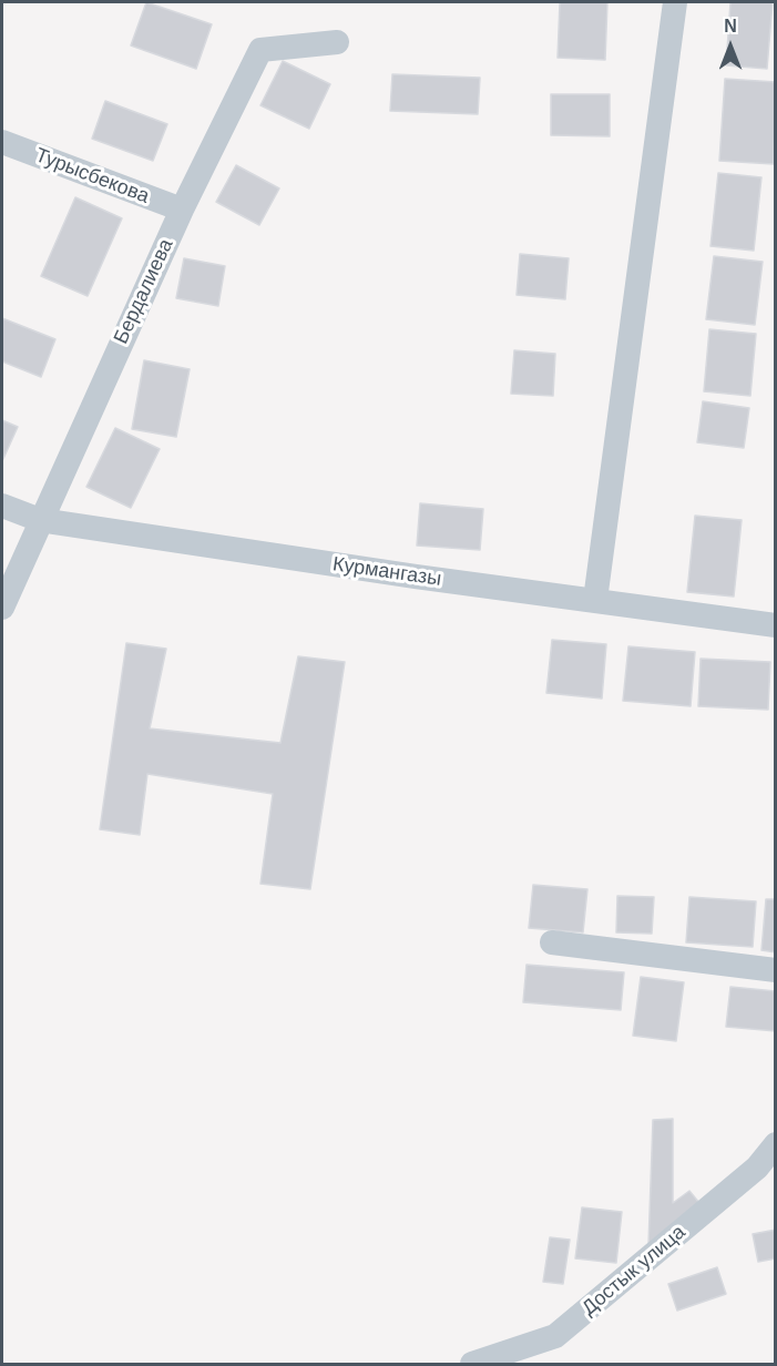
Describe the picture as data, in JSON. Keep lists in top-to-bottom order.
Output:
{
  "streets": {
    "street": [
      "Турысбекова",
      "Бердалиева",
      "Курмангазы",
      "Достык улица"
    ]
  },
  "crossings": [
    ["Турысбекова", "Бердалиева"],
    ["Бердалиева", "Курмангазы"]
  ],
  "north": "top"
}
